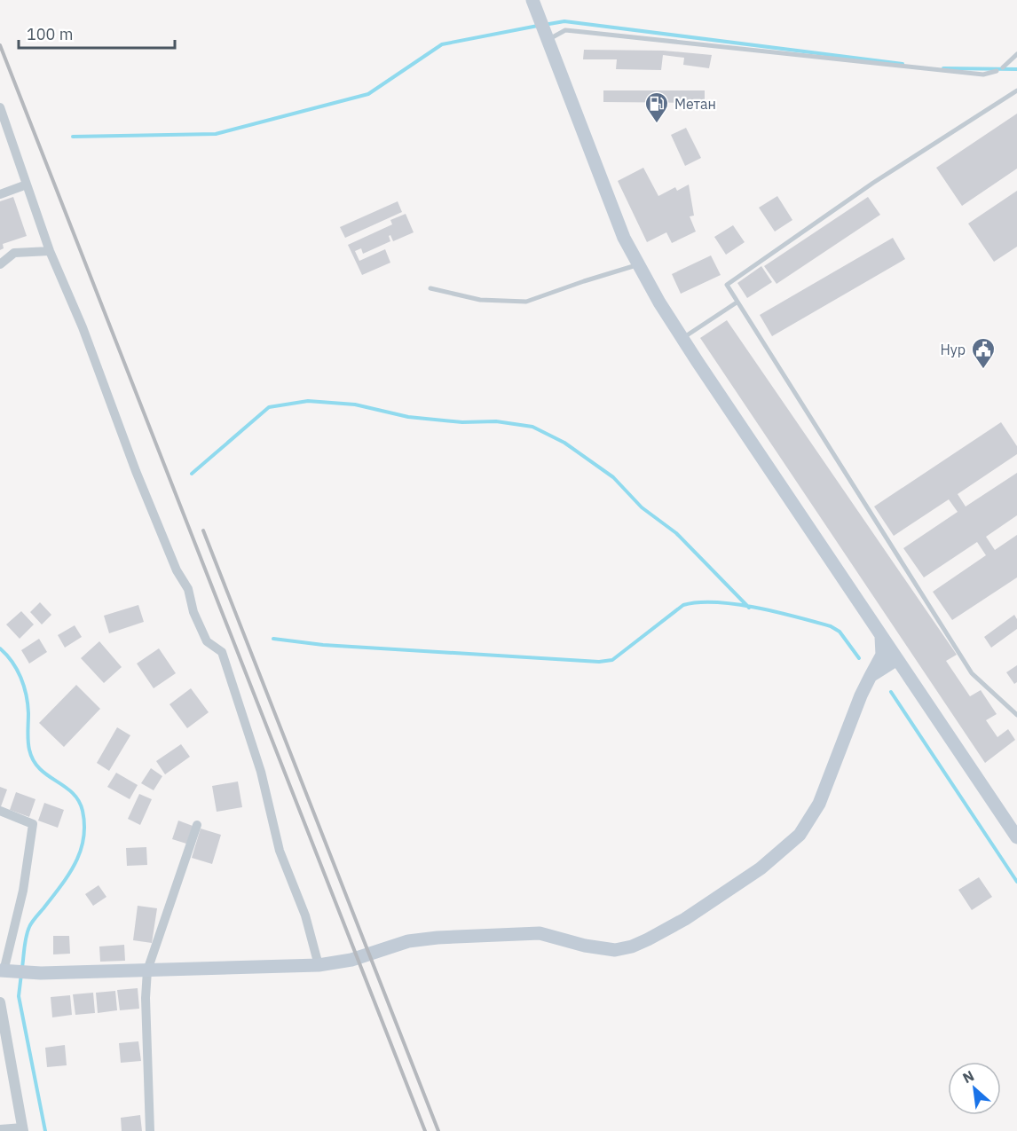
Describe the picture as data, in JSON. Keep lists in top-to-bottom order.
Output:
{
  "places": {
    "fuel station": ["Метан"],
    "public building": ["Нур"]
  },
  "scale_bar": "100 m",
  "north": "top left"
}
